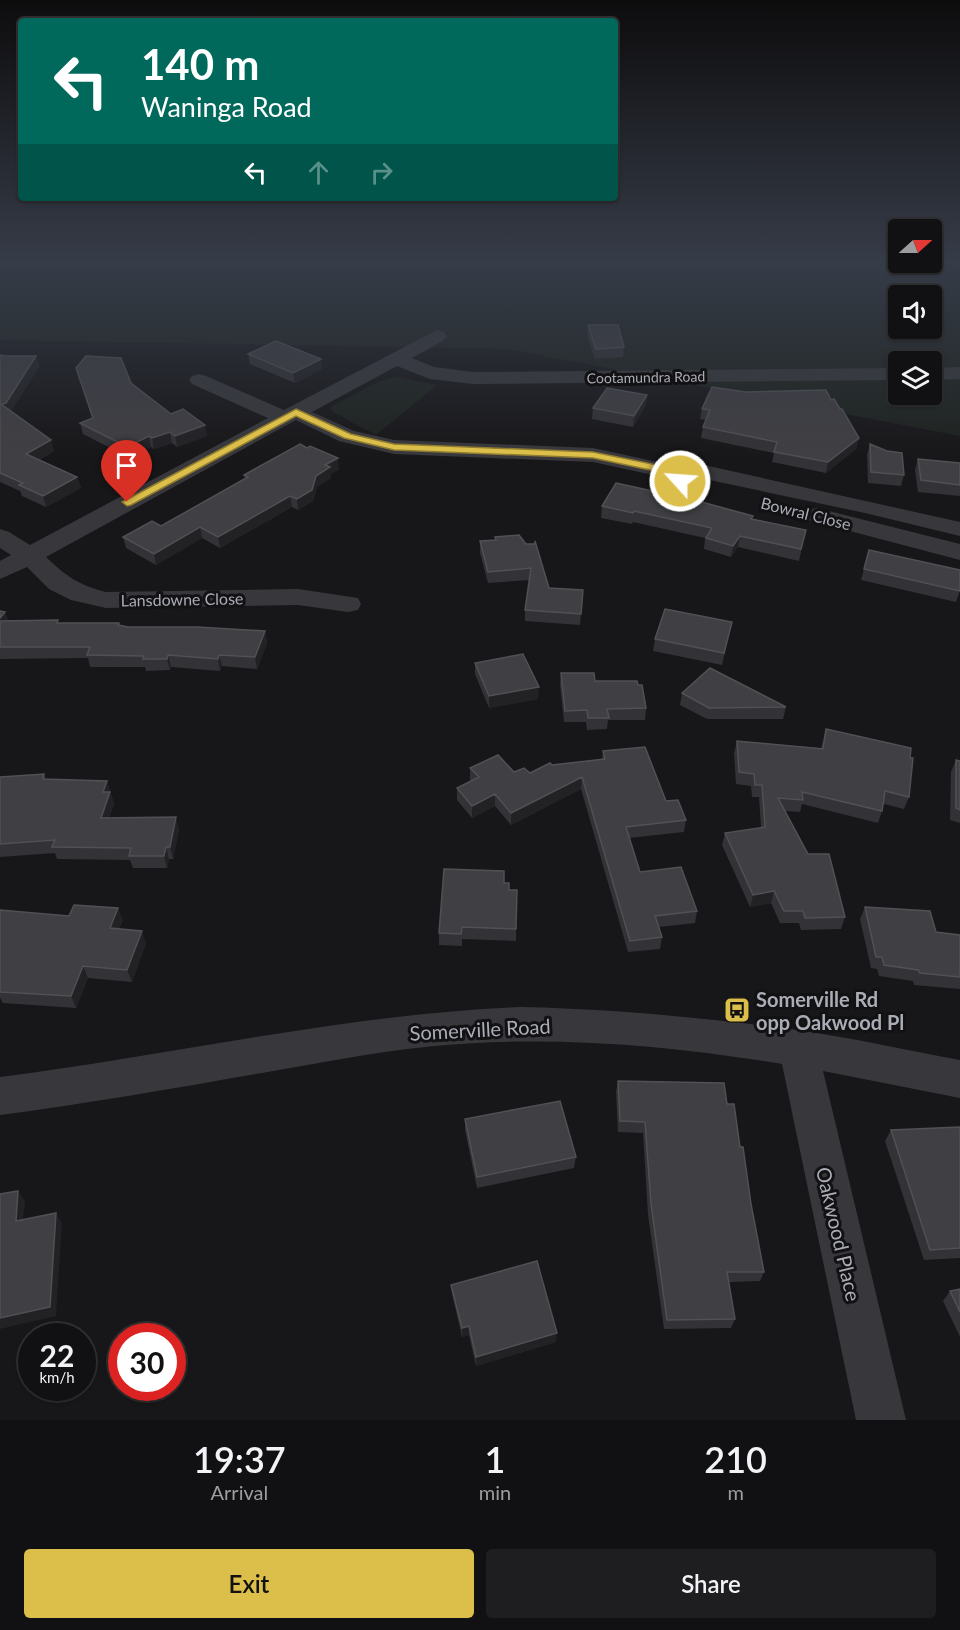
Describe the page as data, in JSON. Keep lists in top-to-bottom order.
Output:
{
  "streets": {
    "street": [
      "Cootamundra Road",
      "Bowral Close",
      "Lansdowne Close",
      "Somerville Road",
      "Oakwood Place"
    ]
  },
  "crossings": [
    ["Somerville Road", "Oakwood Place"]
  ],
  "places": {
    "bus stop": ["Somerville Rd opp Oakwood Pl"]
  },
  "north": "right",
  "page": {
    "turn": ["140 m", "Waninga Road"],
    "speed": "22 km/h",
    "limit": "30",
    "eta": [
      "19:37",
      "Arrival",
      "1",
      "min",
      "210",
      "m"
    ],
    "buttons": ["Exit", "Share"]
  }
}
